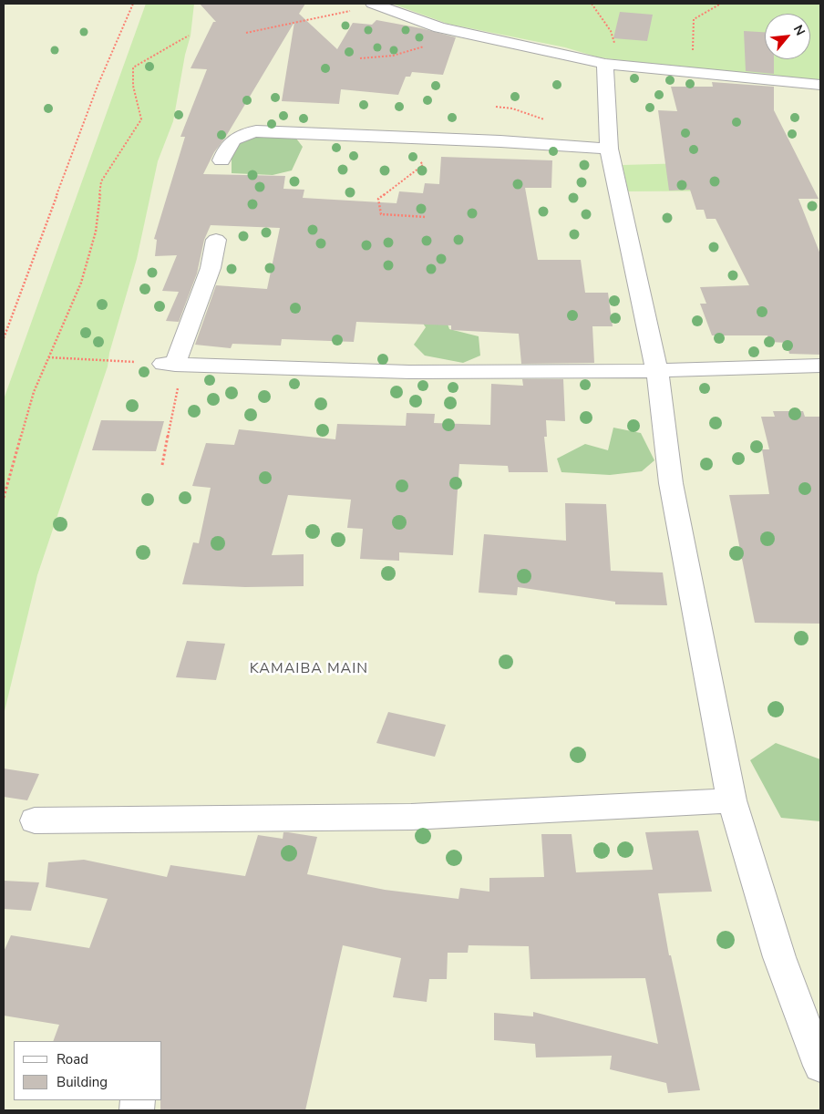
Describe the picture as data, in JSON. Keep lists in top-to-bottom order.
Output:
{
  "districts": ["KAMAIBA MAIN"],
  "legend": ["Road", "Building"],
  "north": "top right"
}
